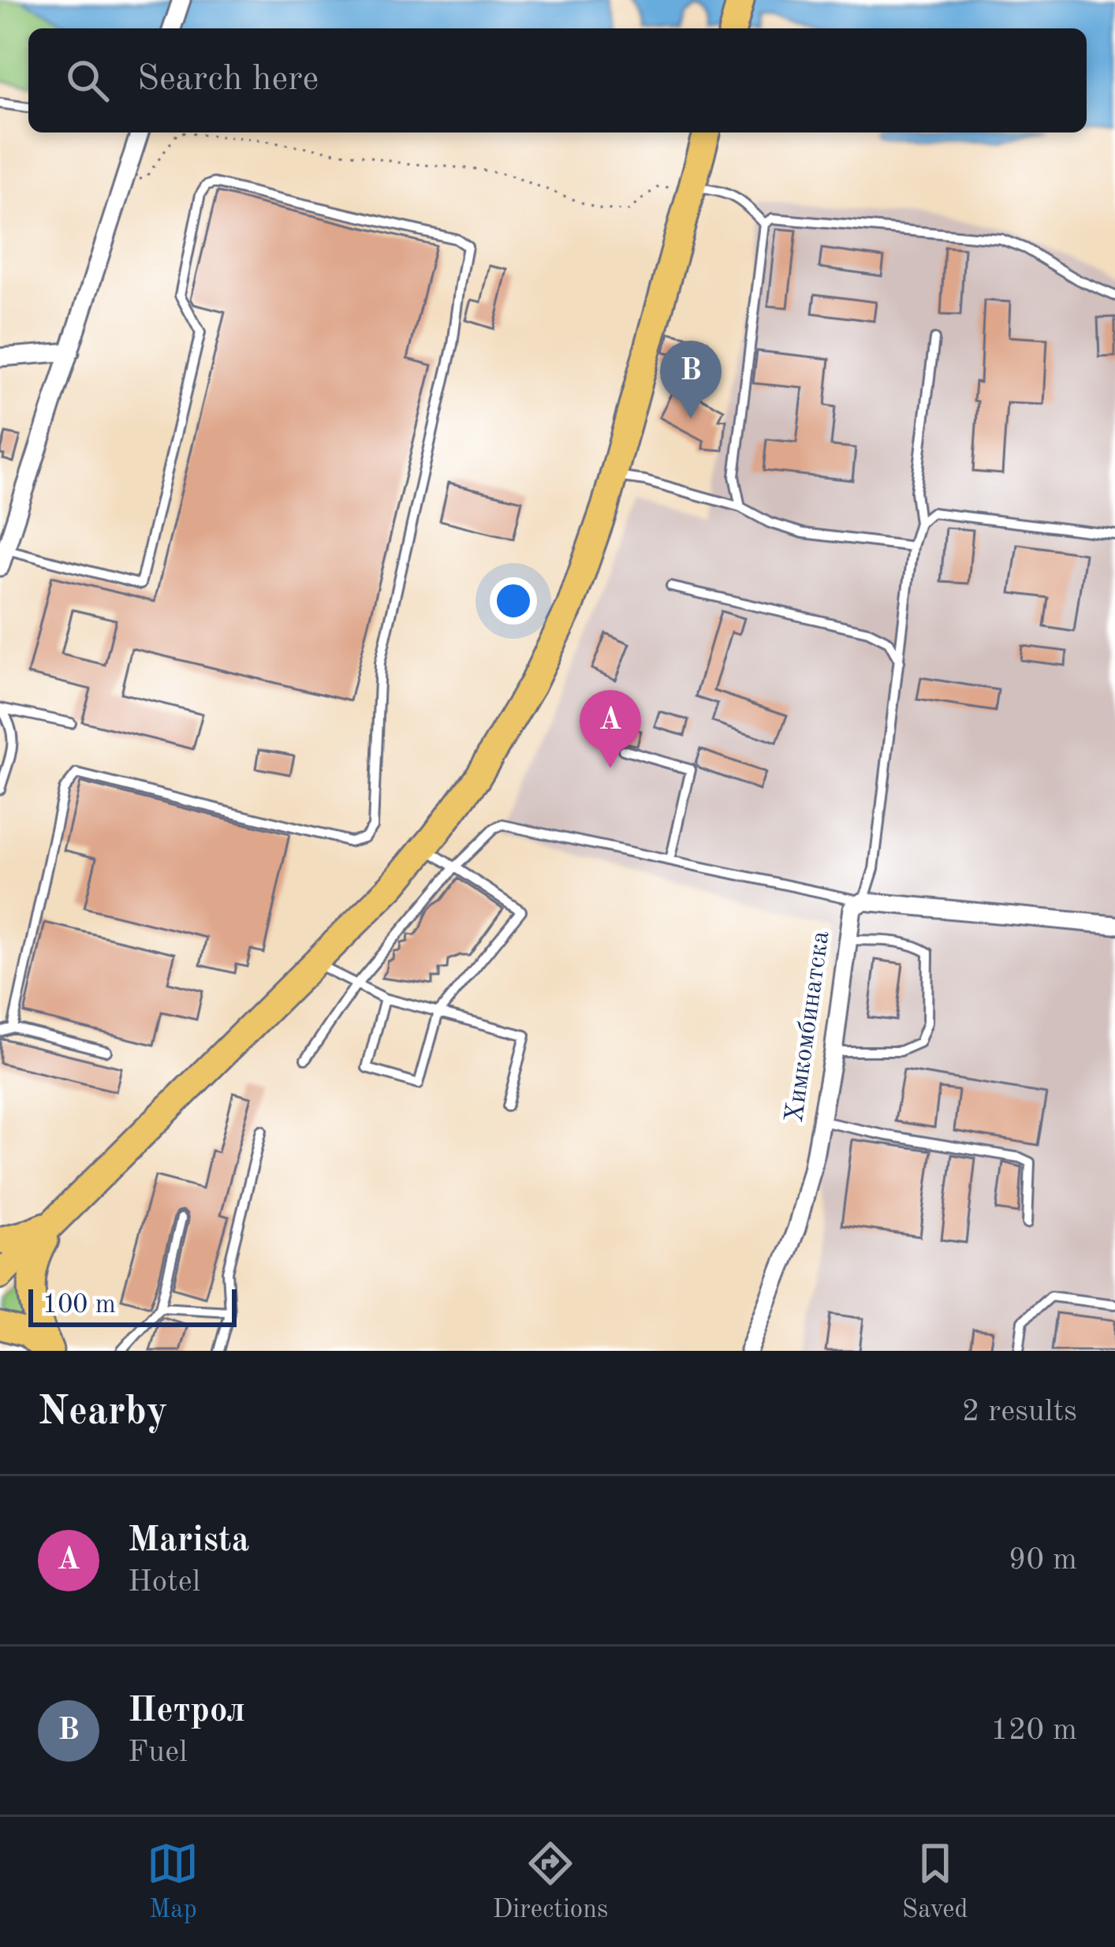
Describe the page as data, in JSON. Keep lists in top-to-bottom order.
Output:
{
  "streets": {
    "street": ["Химкомбинатска"]
  },
  "scale_bar": "100 m",
  "page": {
    "search": "Search here",
    "pins": ["B", "A"],
    "scale": "100 m",
    "heading": ["Nearby", "2 results"],
    "list": [
      {
        "mark": "A",
        "name": "Marista",
        "note": "Hotel",
        "value": "90 m"
      },
      {
        "mark": "B",
        "name": "Петрол",
        "note": "Fuel",
        "value": "120 m"
      }
    ],
    "nav": ["Map", "Directions", "Saved"]
  }
}
